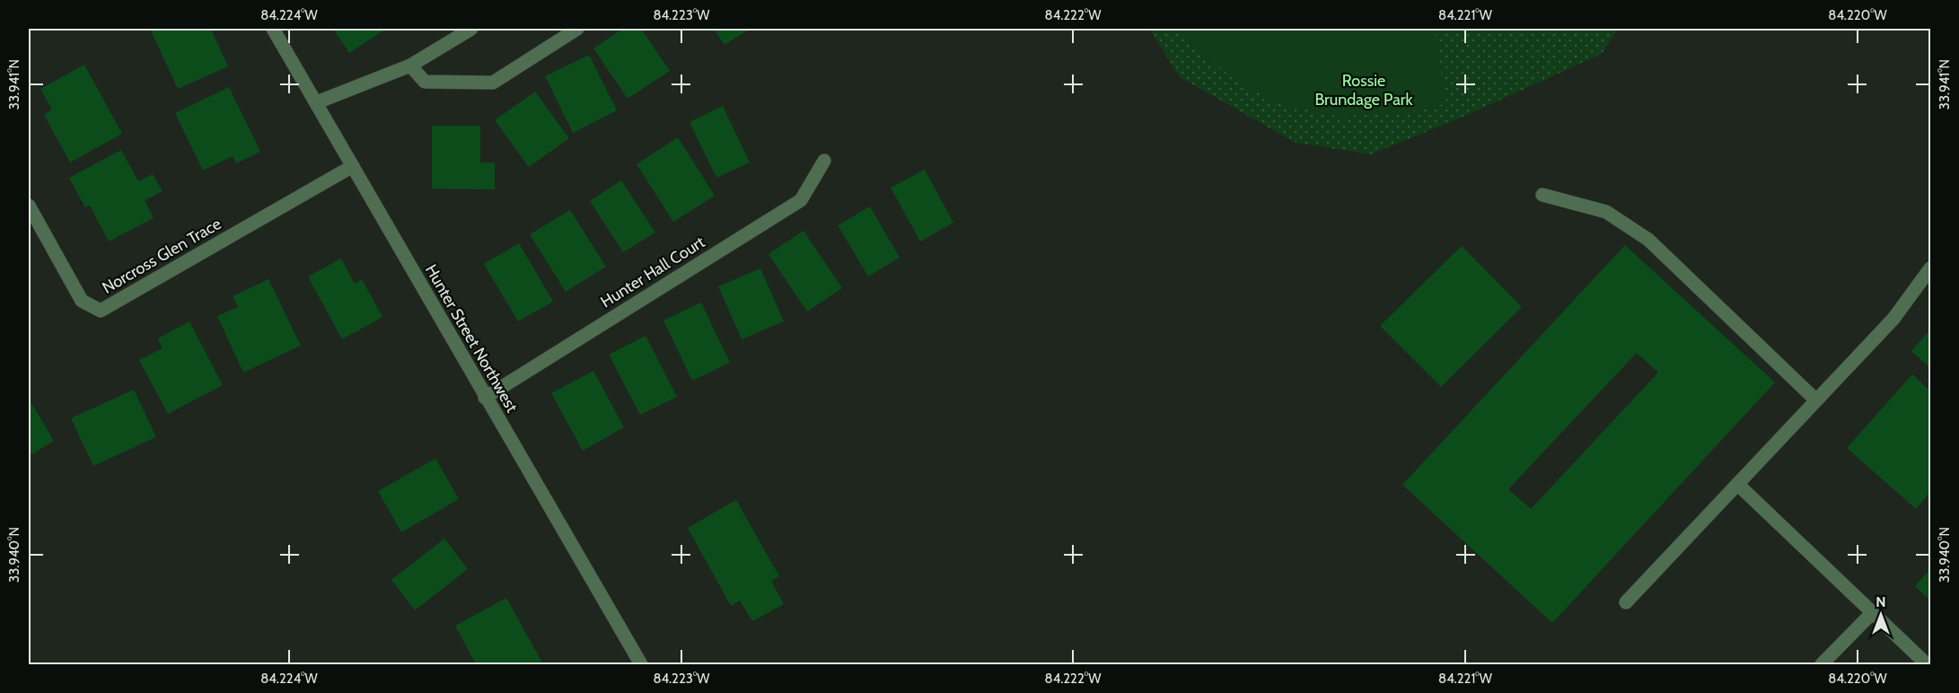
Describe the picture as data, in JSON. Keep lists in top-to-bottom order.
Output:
{
  "streets": {
    "street": ["Norcross Glen Trace", "Hunter Hall Court", "Hunter Street Northwest"]
  },
  "crossings": [
    ["Norcross Glen Trace", "Hunter Street Northwest"],
    ["Hunter Hall Court", "Hunter Street Northwest"]
  ],
  "parks": ["Rossie Brundage Park"],
  "north": "top",
  "coordinates": [
    "84.224°W",
    "84.223°W",
    "84.222°W",
    "84.221°W",
    "84.220°W",
    "33.941°N",
    "33.940°N"
  ]
}
